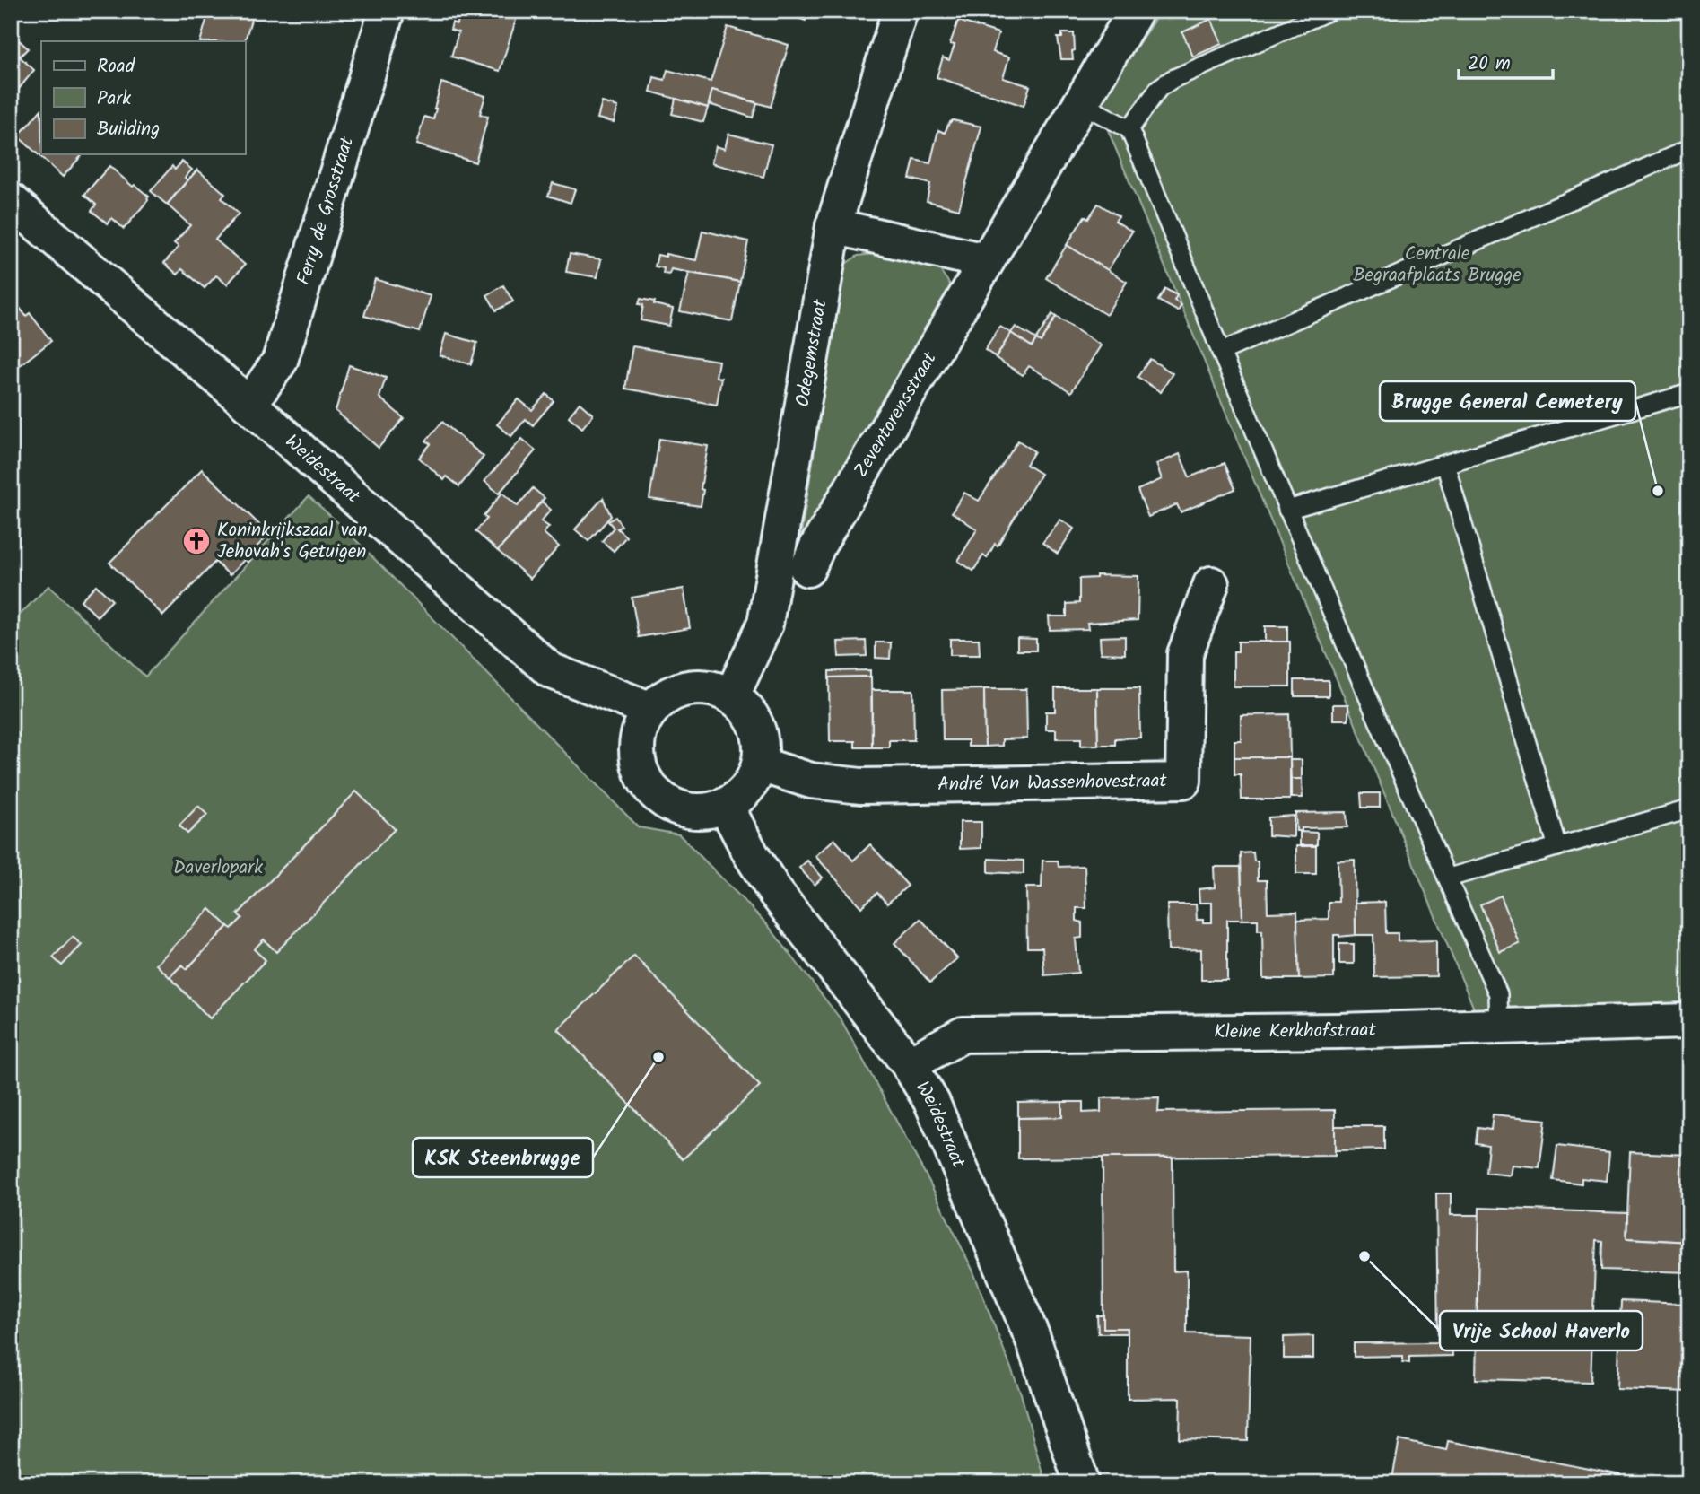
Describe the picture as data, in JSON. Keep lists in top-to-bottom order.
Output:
{
  "streets": {
    "street": [
      "Ferry de Grosstraat",
      "Odegemstraat",
      "Zeventorensstraat",
      "Weidestraat",
      "André Van Wassenhovestraat",
      "Kleine Kerkhofstraat"
    ]
  },
  "crossings": [
    ["Ferry de Grosstraat", "Weidestraat"],
    ["Odegemstraat", "Weidestraat"],
    ["Odegemstraat", "André Van Wassenhovestraat"],
    ["Weidestraat", "André Van Wassenhovestraat"],
    ["Weidestraat", "Kleine Kerkhofstraat"]
  ],
  "parks": ["Centrale Begraafplaats Brugge", "Daverlopark"],
  "places": {
    "other": ["Brugge General Cemetery", "KSK Steenbrugge", "Vrije School Haverlo"],
    "church": ["Koninkrijkszaal van Jehovah's Getuigen"]
  },
  "legend": ["Road", "Park", "Building"],
  "scale_bar": "20 m"
}
